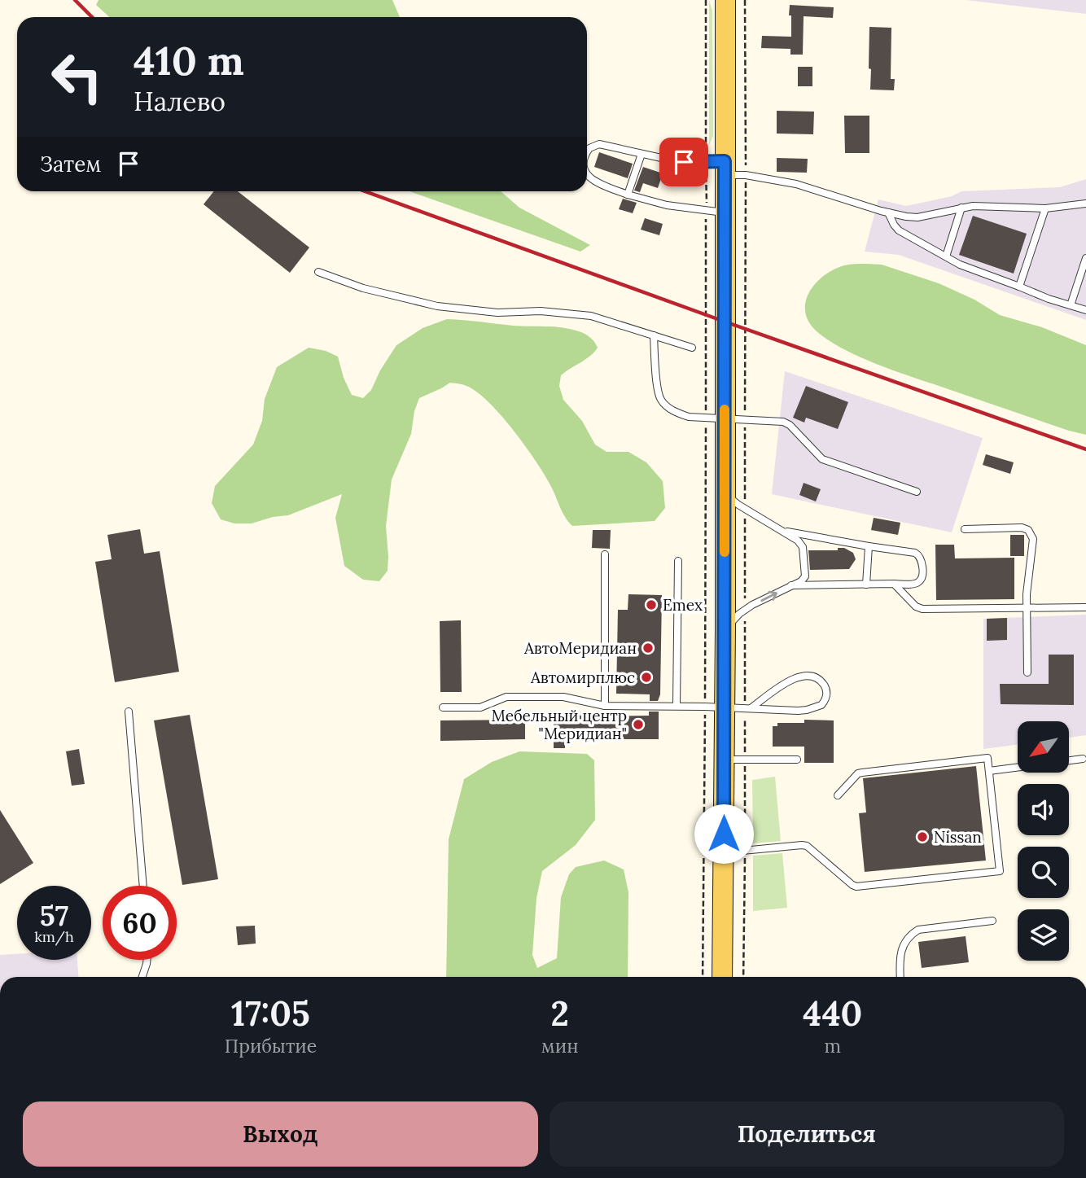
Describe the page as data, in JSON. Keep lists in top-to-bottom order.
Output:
{
  "places": [
    "Emex",
    "АвтоМеридиан",
    "Автомирплюс",
    "Мебельный центр \"Меридиан\"",
    "Nissan"
  ],
  "north": "bottom left",
  "page": {
    "turn": ["410 m", "Налево"],
    "then": "Затем",
    "speed": "57 km/h",
    "limit": "60",
    "eta": [
      "17:05",
      "Прибытие",
      "2",
      "мин",
      "440",
      "m"
    ],
    "buttons": ["Выход", "Поделиться"]
  }
}
